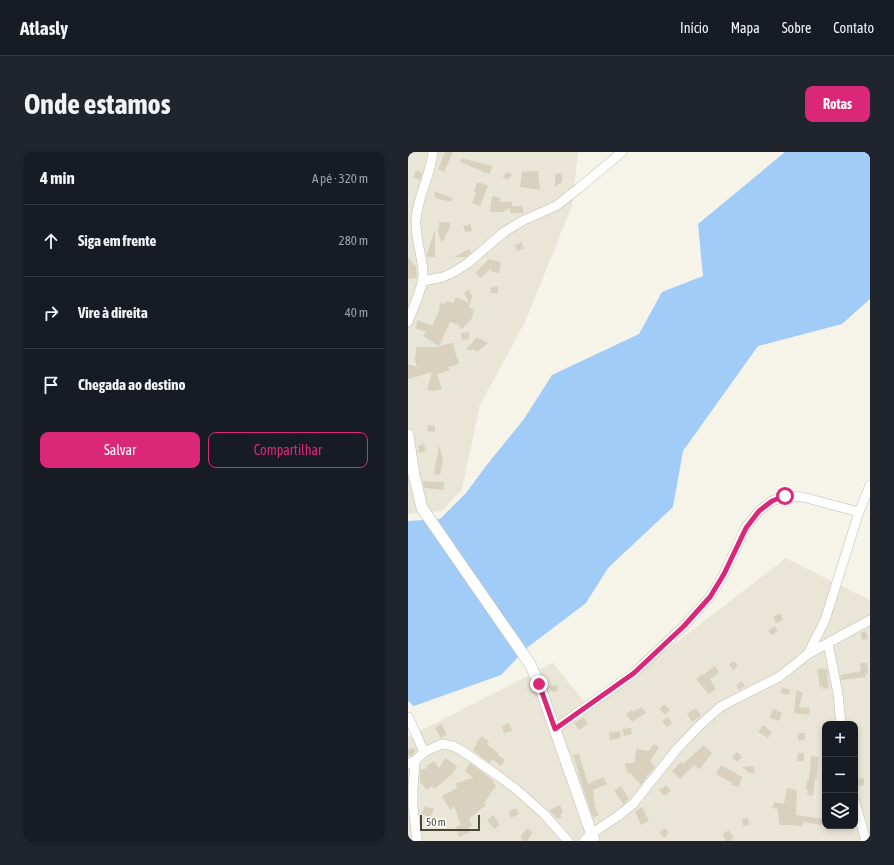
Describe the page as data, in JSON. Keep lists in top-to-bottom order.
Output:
{
  "scale_bar": "50 m",
  "page": {
    "header": "Atlasly",
    "nav": [
      "Início",
      "Mapa",
      "Sobre",
      "Contato"
    ],
    "buttons": [
      "Rotas",
      ["Salvar", "Compartilhar"]
    ],
    "title": "Onde estamos",
    "heading": ["4 min", "A pé · 320 m"],
    "list": [
      ["Siga em frente", "280 m"],
      ["Vire à direita", "40 m"],
      "Chegada ao destino"
    ],
    "map_buttons": ["+", "−"],
    "scale": "50 m"
  }
}
